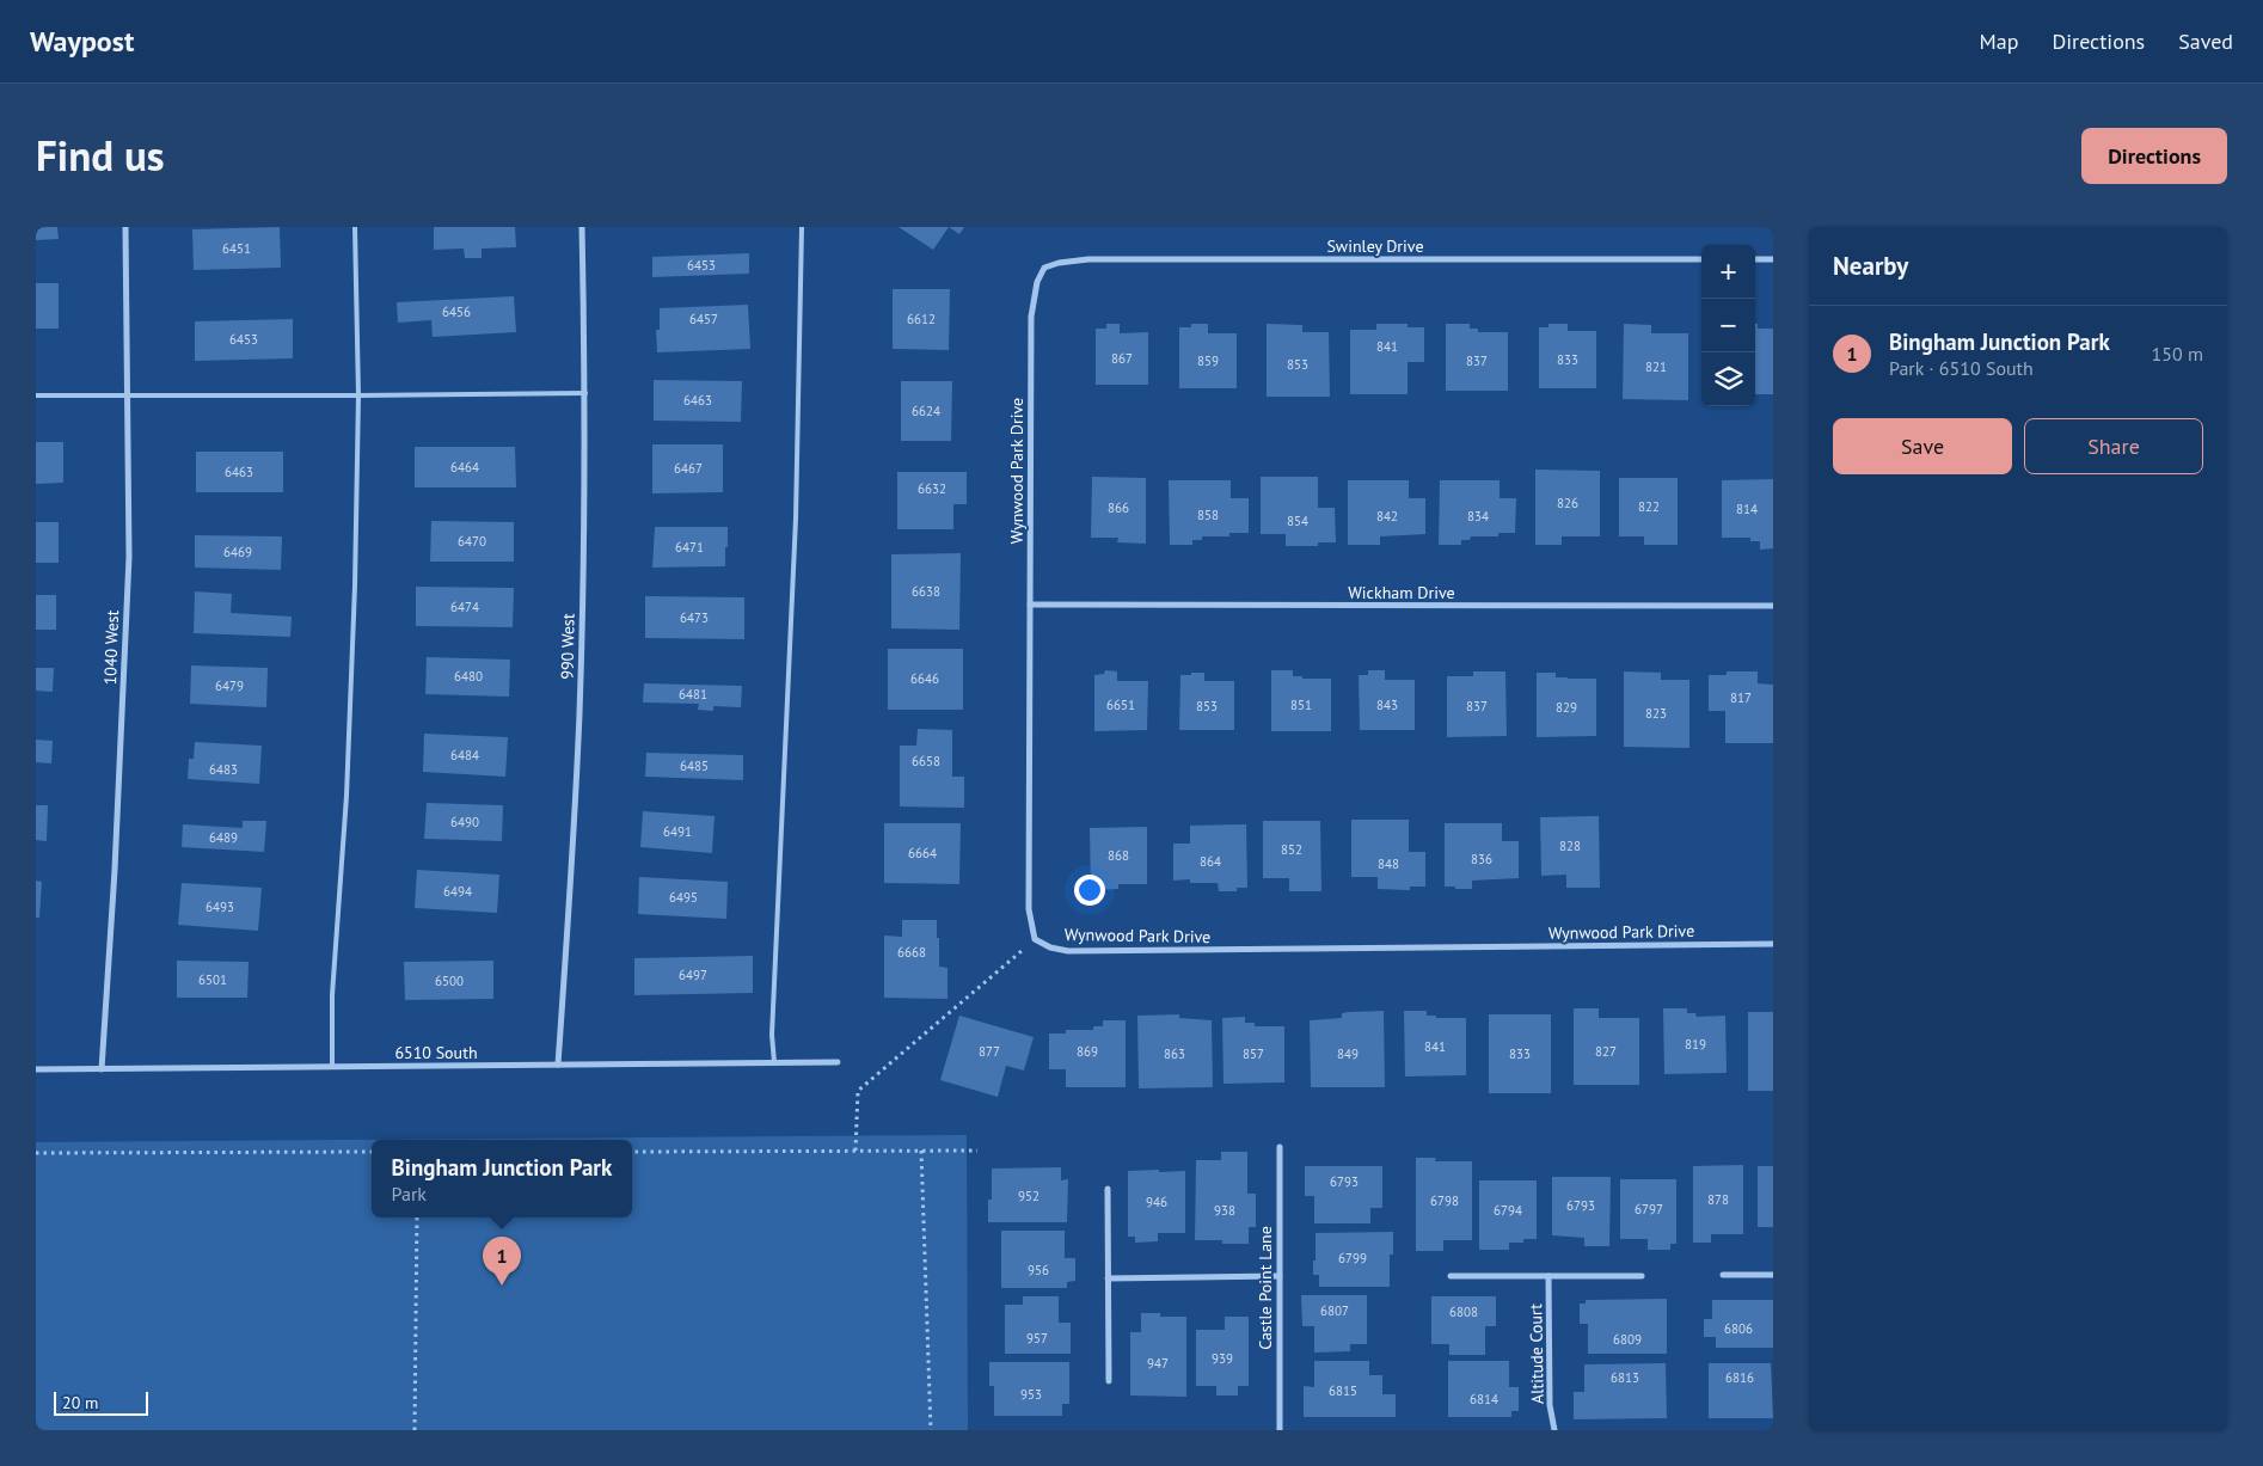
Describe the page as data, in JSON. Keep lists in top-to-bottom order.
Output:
{
  "streets": {
    "street": [
      "Swinley Drive",
      "Wynwood Park Drive",
      "Wickham Drive",
      "990 West",
      "1040 West",
      "6510 South",
      "Castle Point Lane",
      "Altitude Court"
    ]
  },
  "crossings": [
    ["Swinley Drive", "Wynwood Park Drive"],
    ["Wynwood Park Drive", "Wickham Drive"],
    ["990 West", "6510 South"],
    ["1040 West", "6510 South"]
  ],
  "house_numbers": [
    "6451",
    "6453",
    "6456",
    "6457",
    "6612",
    "6453",
    "841",
    "867",
    "833",
    "859",
    "837",
    "853",
    "821",
    "6463",
    "6624",
    "6464",
    "6467",
    "6463",
    "6632",
    "826",
    "822",
    "866",
    "814",
    "858",
    "842",
    "834",
    "854",
    "6470",
    "6471",
    "6469",
    "6638",
    "6474",
    "6473",
    "6480",
    "6646",
    "6479",
    "6481",
    "817",
    "6651",
    "851",
    "843",
    "853",
    "837",
    "829",
    "823",
    "6484",
    "6658",
    "6485",
    "6483",
    "6490",
    "6491",
    "6489",
    "828",
    "852",
    "6664",
    "868",
    "836",
    "864",
    "848",
    "6494",
    "6495",
    "6493",
    "6668",
    "6497",
    "6501",
    "6500",
    "819",
    "841",
    "877",
    "869",
    "827",
    "863",
    "857",
    "849",
    "833",
    "6793",
    "952",
    "878",
    "6798",
    "946",
    "6793",
    "6797",
    "938",
    "6794",
    "6799",
    "956",
    "6807",
    "6808",
    "6806",
    "957",
    "6809",
    "939",
    "947",
    "6813",
    "6816",
    "6815",
    "953",
    "6814"
  ],
  "scale_bar": "20 m",
  "page": {
    "header": "Waypost",
    "nav": ["Map", "Directions", "Saved"],
    "title": "Find us",
    "buttons": [
      "Directions",
      ["Save", "Share"]
    ],
    "heading": "Nearby",
    "map_buttons": ["+", "−"],
    "list": [
      {
        "mark": "1",
        "name": "Bingham Junction Park",
        "note": "Park · 6510 South",
        "value": "150 m"
      }
    ],
    "popup": ["Bingham Junction Park", "Park"],
    "pins": "1",
    "scale": "20 m"
  }
}
